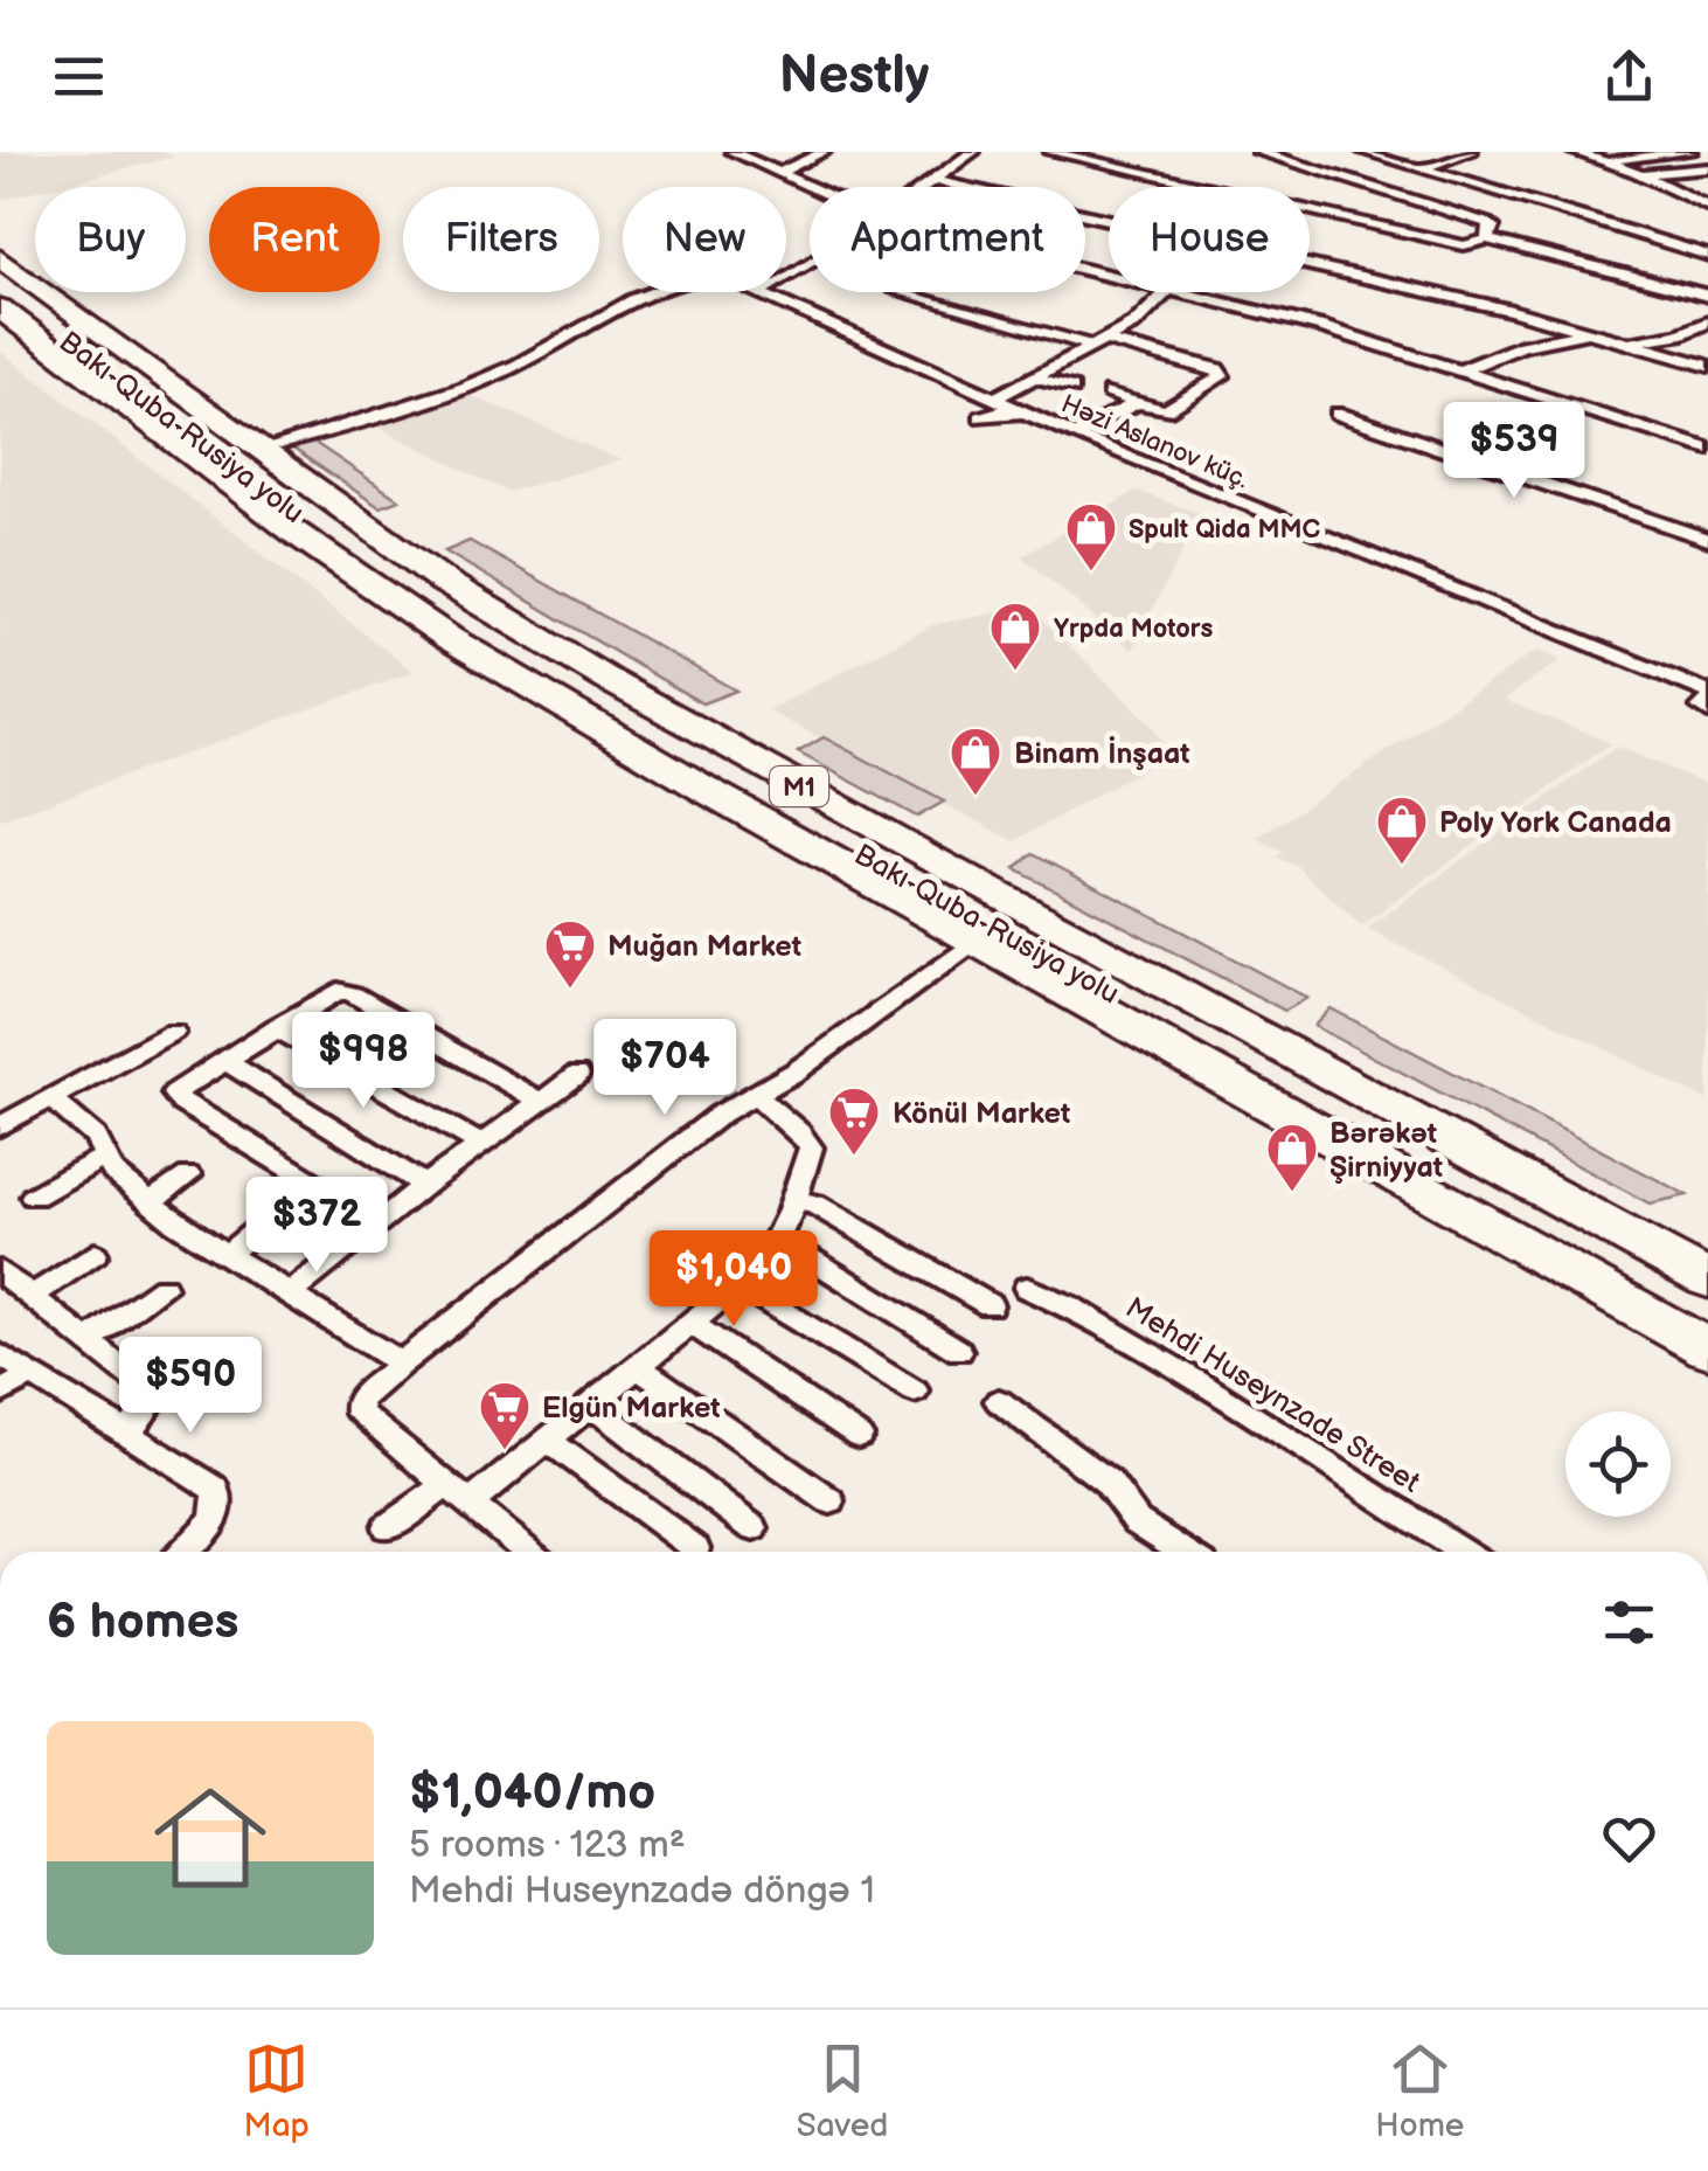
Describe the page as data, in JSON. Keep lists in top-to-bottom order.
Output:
{
  "streets": {
    "highway": ["Bakı-Quba-Rusiya yolu", "M1"],
    "street": ["Həzi Aslanov küç.", "Mehdi Huseynzadе Street"]
  },
  "places": {
    "shop": [
      "Spult Qida MMC",
      "Yrpda Motors",
      "Binam İnşaat",
      "Poly York Canada",
      "Bərəkət Şirniyyat"
    ],
    "supermarket": ["Muğan Market", "Könül Market", "Elgün Market"]
  },
  "page": {
    "header": "Nestly",
    "chip": [
      "Buy",
      "Rent",
      "Filters",
      "New",
      "Apartment",
      "House"
    ],
    "price": [
      "$539",
      "$998",
      "$704",
      "$372",
      "$1,040",
      "$590"
    ],
    "heading": "6 homes",
    "list": [
      {
        "name": "$1,040/mo",
        "note": "5 rooms · 123 m² · Mehdi Huseynzadə döngə 1"
      }
    ],
    "tabs": ["Map", "Saved", "Home"]
  }
}
